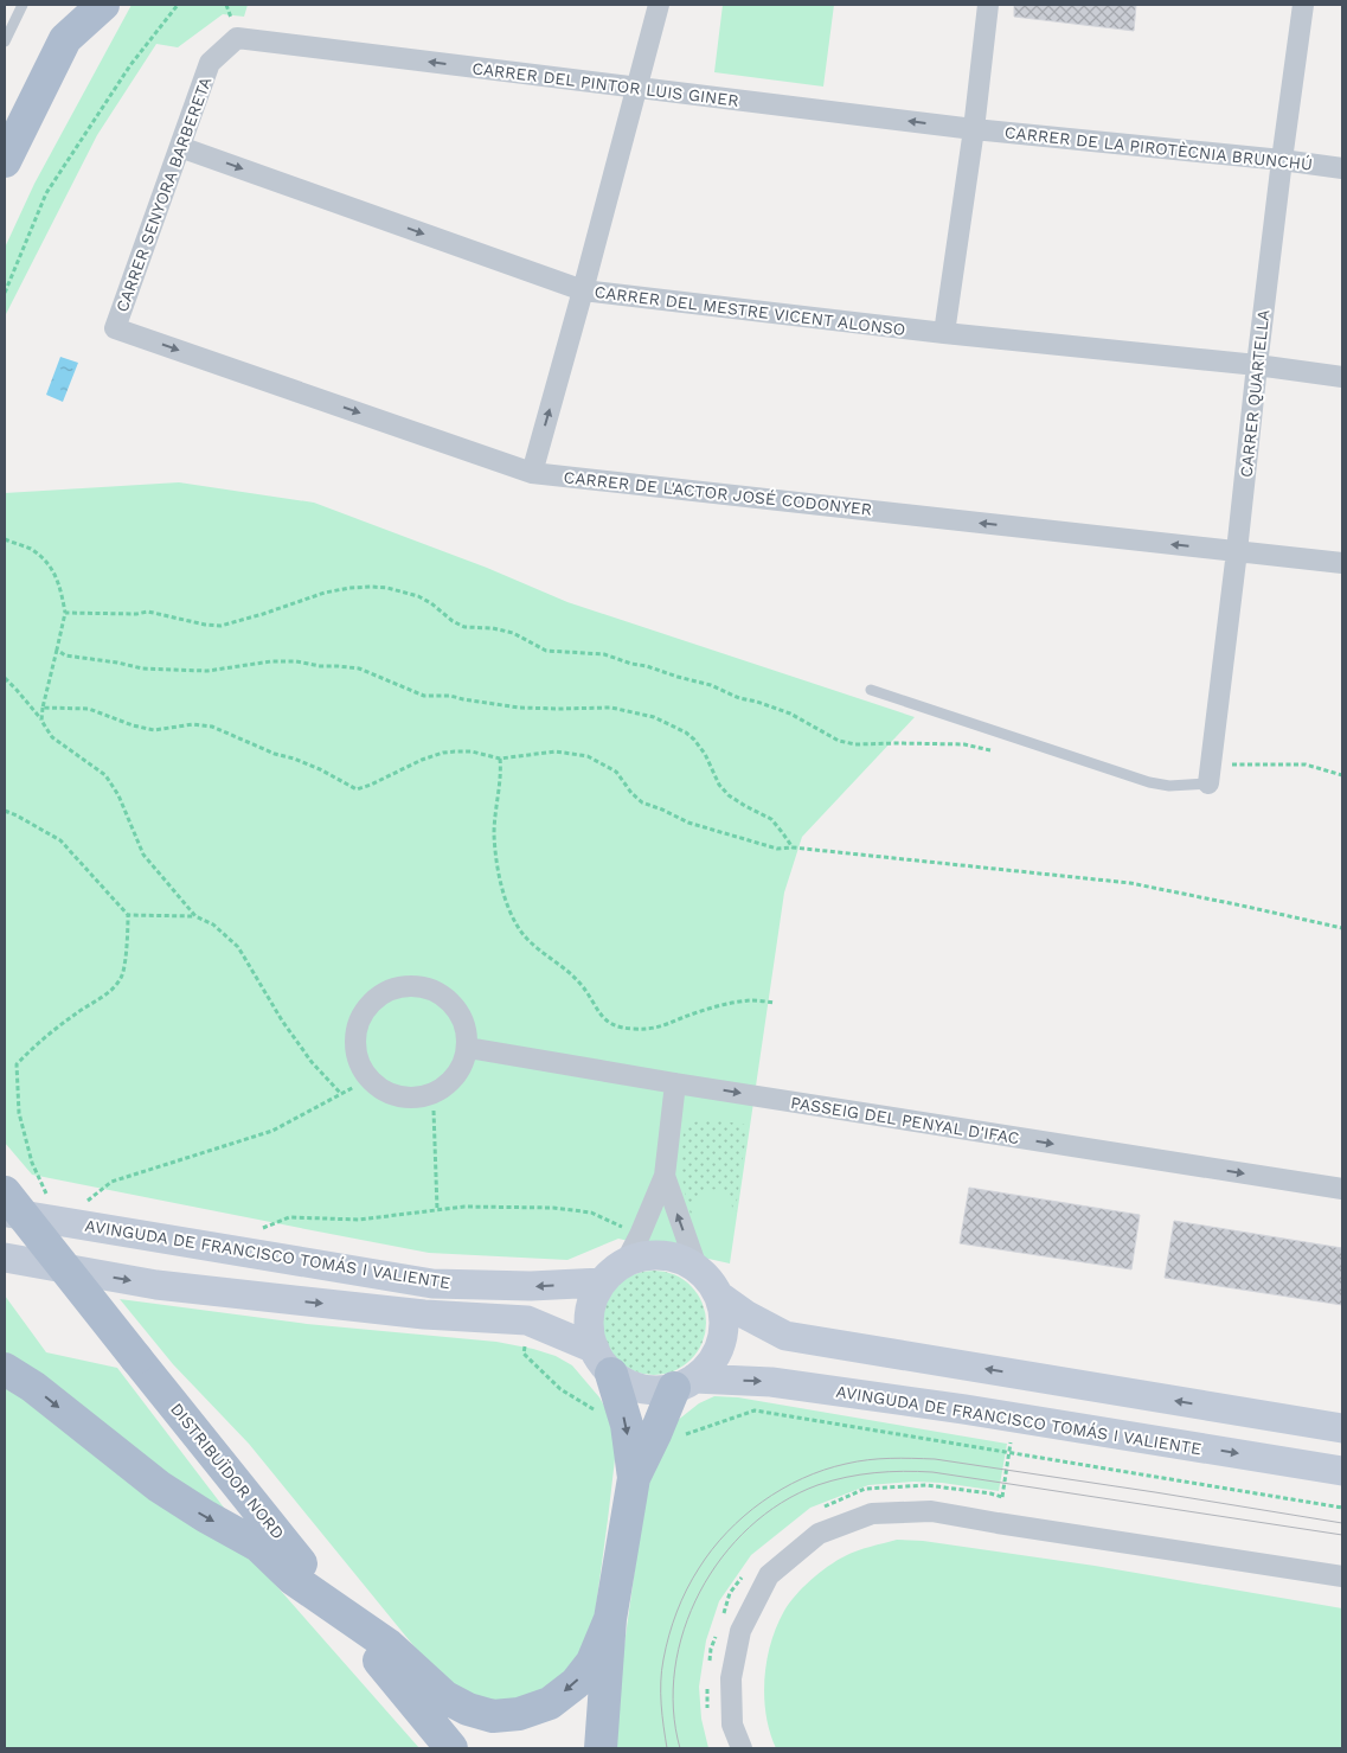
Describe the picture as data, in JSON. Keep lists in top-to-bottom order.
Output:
{
  "streets": {
    "main road": ["AVINGUDA DE FRANCISCO TOMÁS I VALIENTE", "DISTRIBUÏDOR NORD"],
    "street": [
      "CARRER DEL PINTOR LUIS GINER",
      "CARRER DE LA PIROTÈCNIA BRUNCHÚ",
      "CARRER SENYORA BARBERETA",
      "CARRER DEL MESTRE VICENT ALONSO",
      "CARRER QUARTELLA",
      "CARRER DE L'ACTOR JOSÉ CODONYER",
      "PASSEIG DEL PENYAL D'IFAC"
    ]
  },
  "crossings": [
    ["CARRER DEL PINTOR LUIS GINER", "CARRER DE LA PIROTÈCNIA BRUNCHÚ"],
    ["CARRER DEL PINTOR LUIS GINER", "CARRER SENYORA BARBERETA"],
    ["CARRER DE LA PIROTÈCNIA BRUNCHÚ", "CARRER QUARTELLA"],
    ["CARRER SENYORA BARBERETA", "CARRER DEL MESTRE VICENT ALONSO"],
    ["CARRER SENYORA BARBERETA", "CARRER DE L'ACTOR JOSÉ CODONYER"],
    ["CARRER DEL MESTRE VICENT ALONSO", "CARRER QUARTELLA"],
    ["CARRER QUARTELLA", "CARRER DE L'ACTOR JOSÉ CODONYER"]
  ],
  "one_way": ["CARRER DEL PINTOR LUIS GINER", "CARRER DEL MESTRE VICENT ALONSO", "PASSEIG DEL PENYAL D'IFAC"]
}
